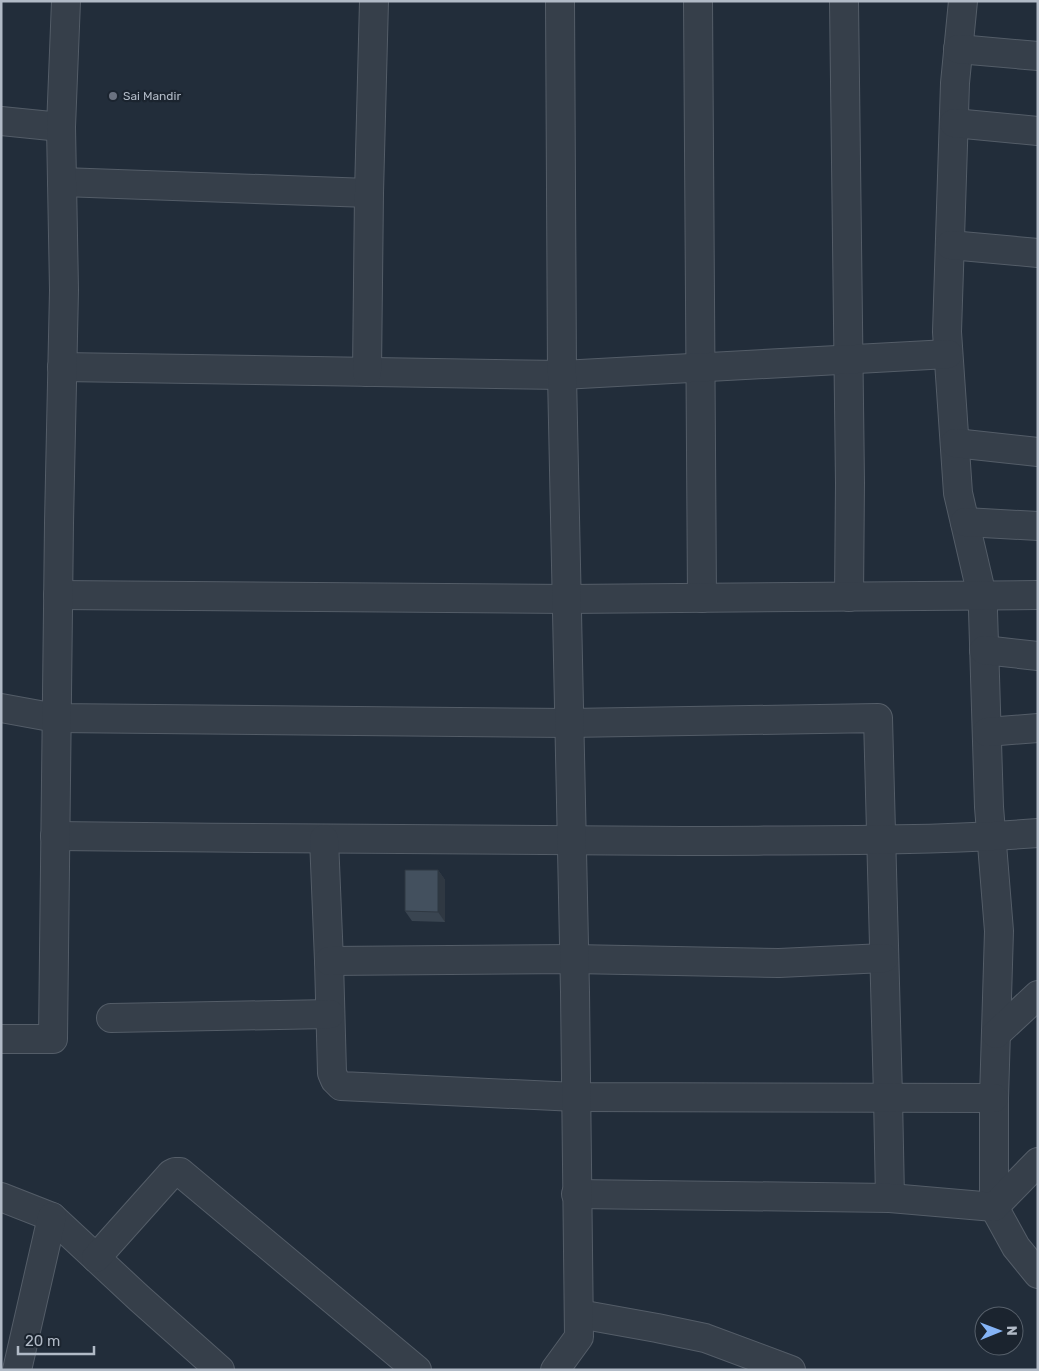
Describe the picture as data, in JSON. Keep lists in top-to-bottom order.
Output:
{
  "places": ["Sai Mandir"],
  "scale_bar": "20 m",
  "north": "right"
}
